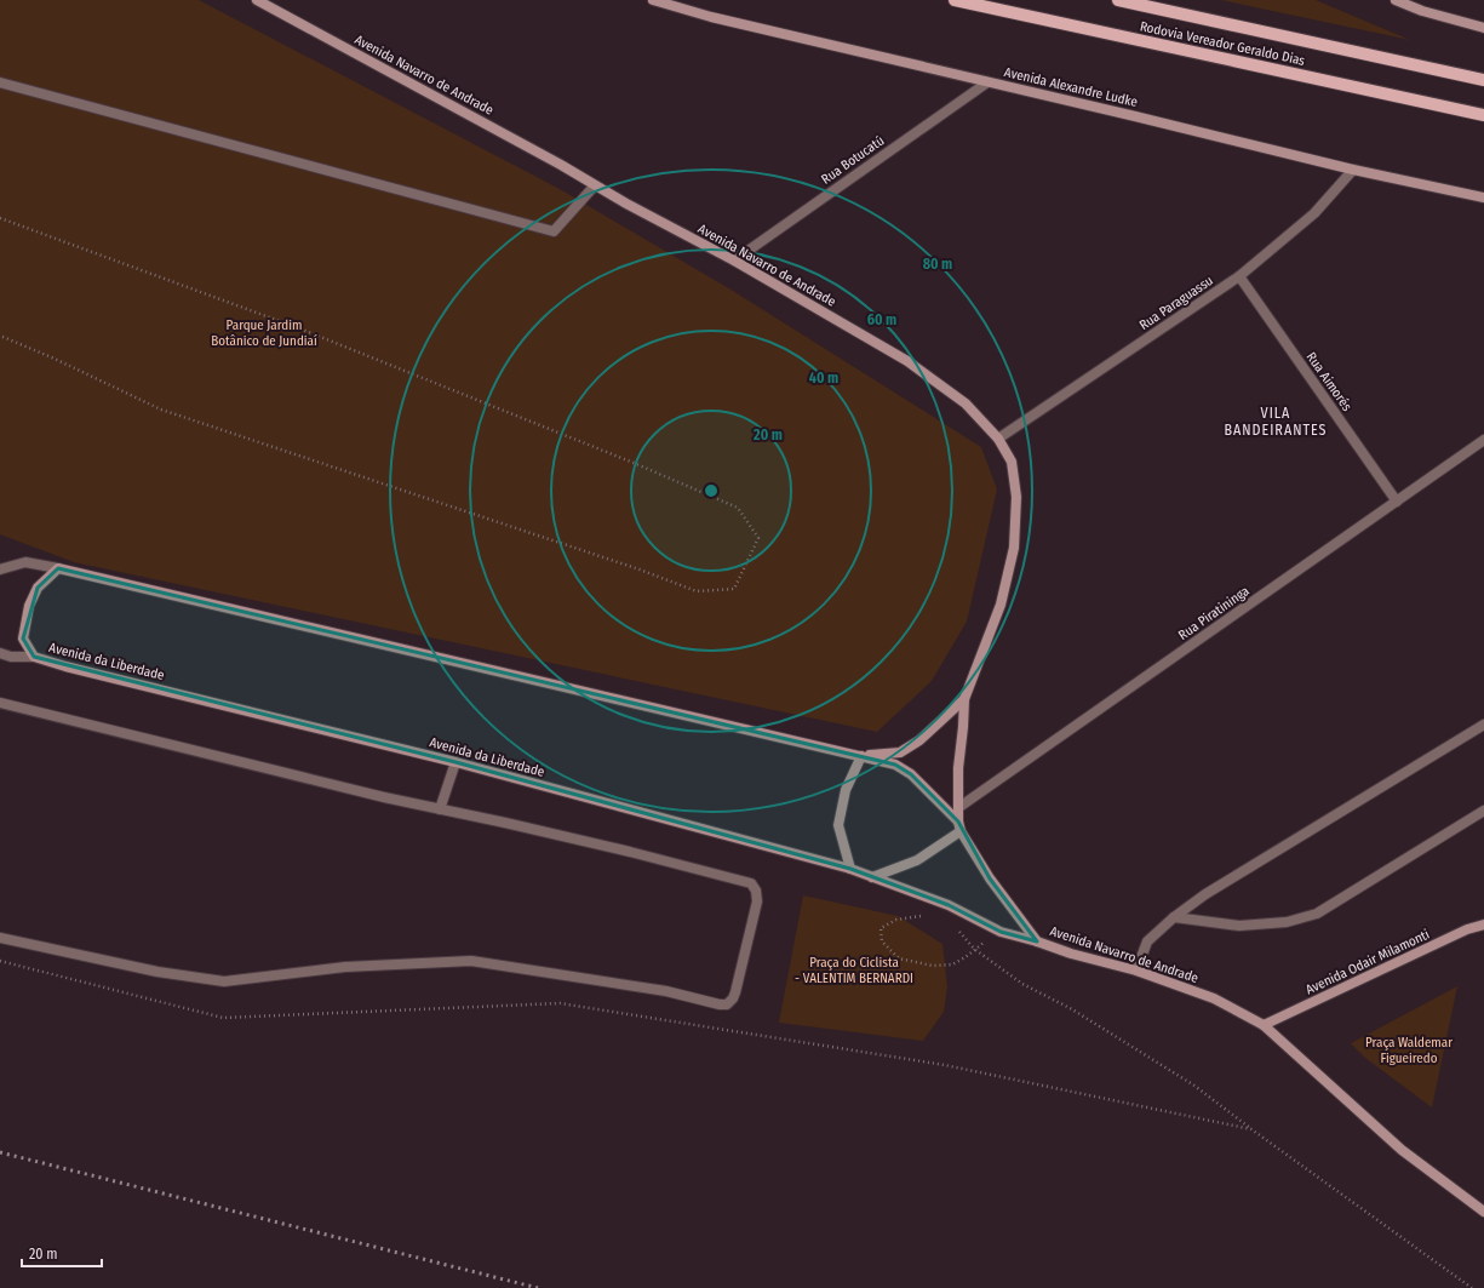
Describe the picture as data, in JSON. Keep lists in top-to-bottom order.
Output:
{
  "streets": {
    "main road": [
      "Rodovia Vereador Geraldo Dias",
      "Avenida Navarro de Andrade",
      "Avenida Alexandre Ludke",
      "Avenida da Liberdade",
      "Avenida Odair Milamonti"
    ],
    "street": [
      "Rua Botucatú",
      "Rua Paraguassu",
      "Rua Aimorés",
      "Rua Piratininga"
    ]
  },
  "crossings": [
    ["Avenida Navarro de Andrade", "Rua Botucatú"],
    ["Avenida Navarro de Andrade", "Rua Paraguassu"],
    ["Avenida Navarro de Andrade", "Rua Piratininga"],
    ["Avenida Navarro de Andrade", "Avenida da Liberdade"],
    ["Avenida Navarro de Andrade", "Avenida Odair Milamonti"],
    ["Avenida Alexandre Ludke", "Rua Botucatú"],
    ["Avenida Alexandre Ludke", "Rua Paraguassu"],
    ["Rua Paraguassu", "Rua Aimorés"],
    ["Rua Aimorés", "Rua Piratininga"]
  ],
  "districts": ["VILA BANDEIRANTES"],
  "parks": ["Parque Jardim Botânico de Jundiaí", "Praça do Ciclista - VALENTIM BERNARDI", "Praça Waldemar Figueiredo"],
  "scale_bar": "20 m",
  "rings": [
    "80 m",
    "60 m",
    "40 m",
    "20 m"
  ]
}
